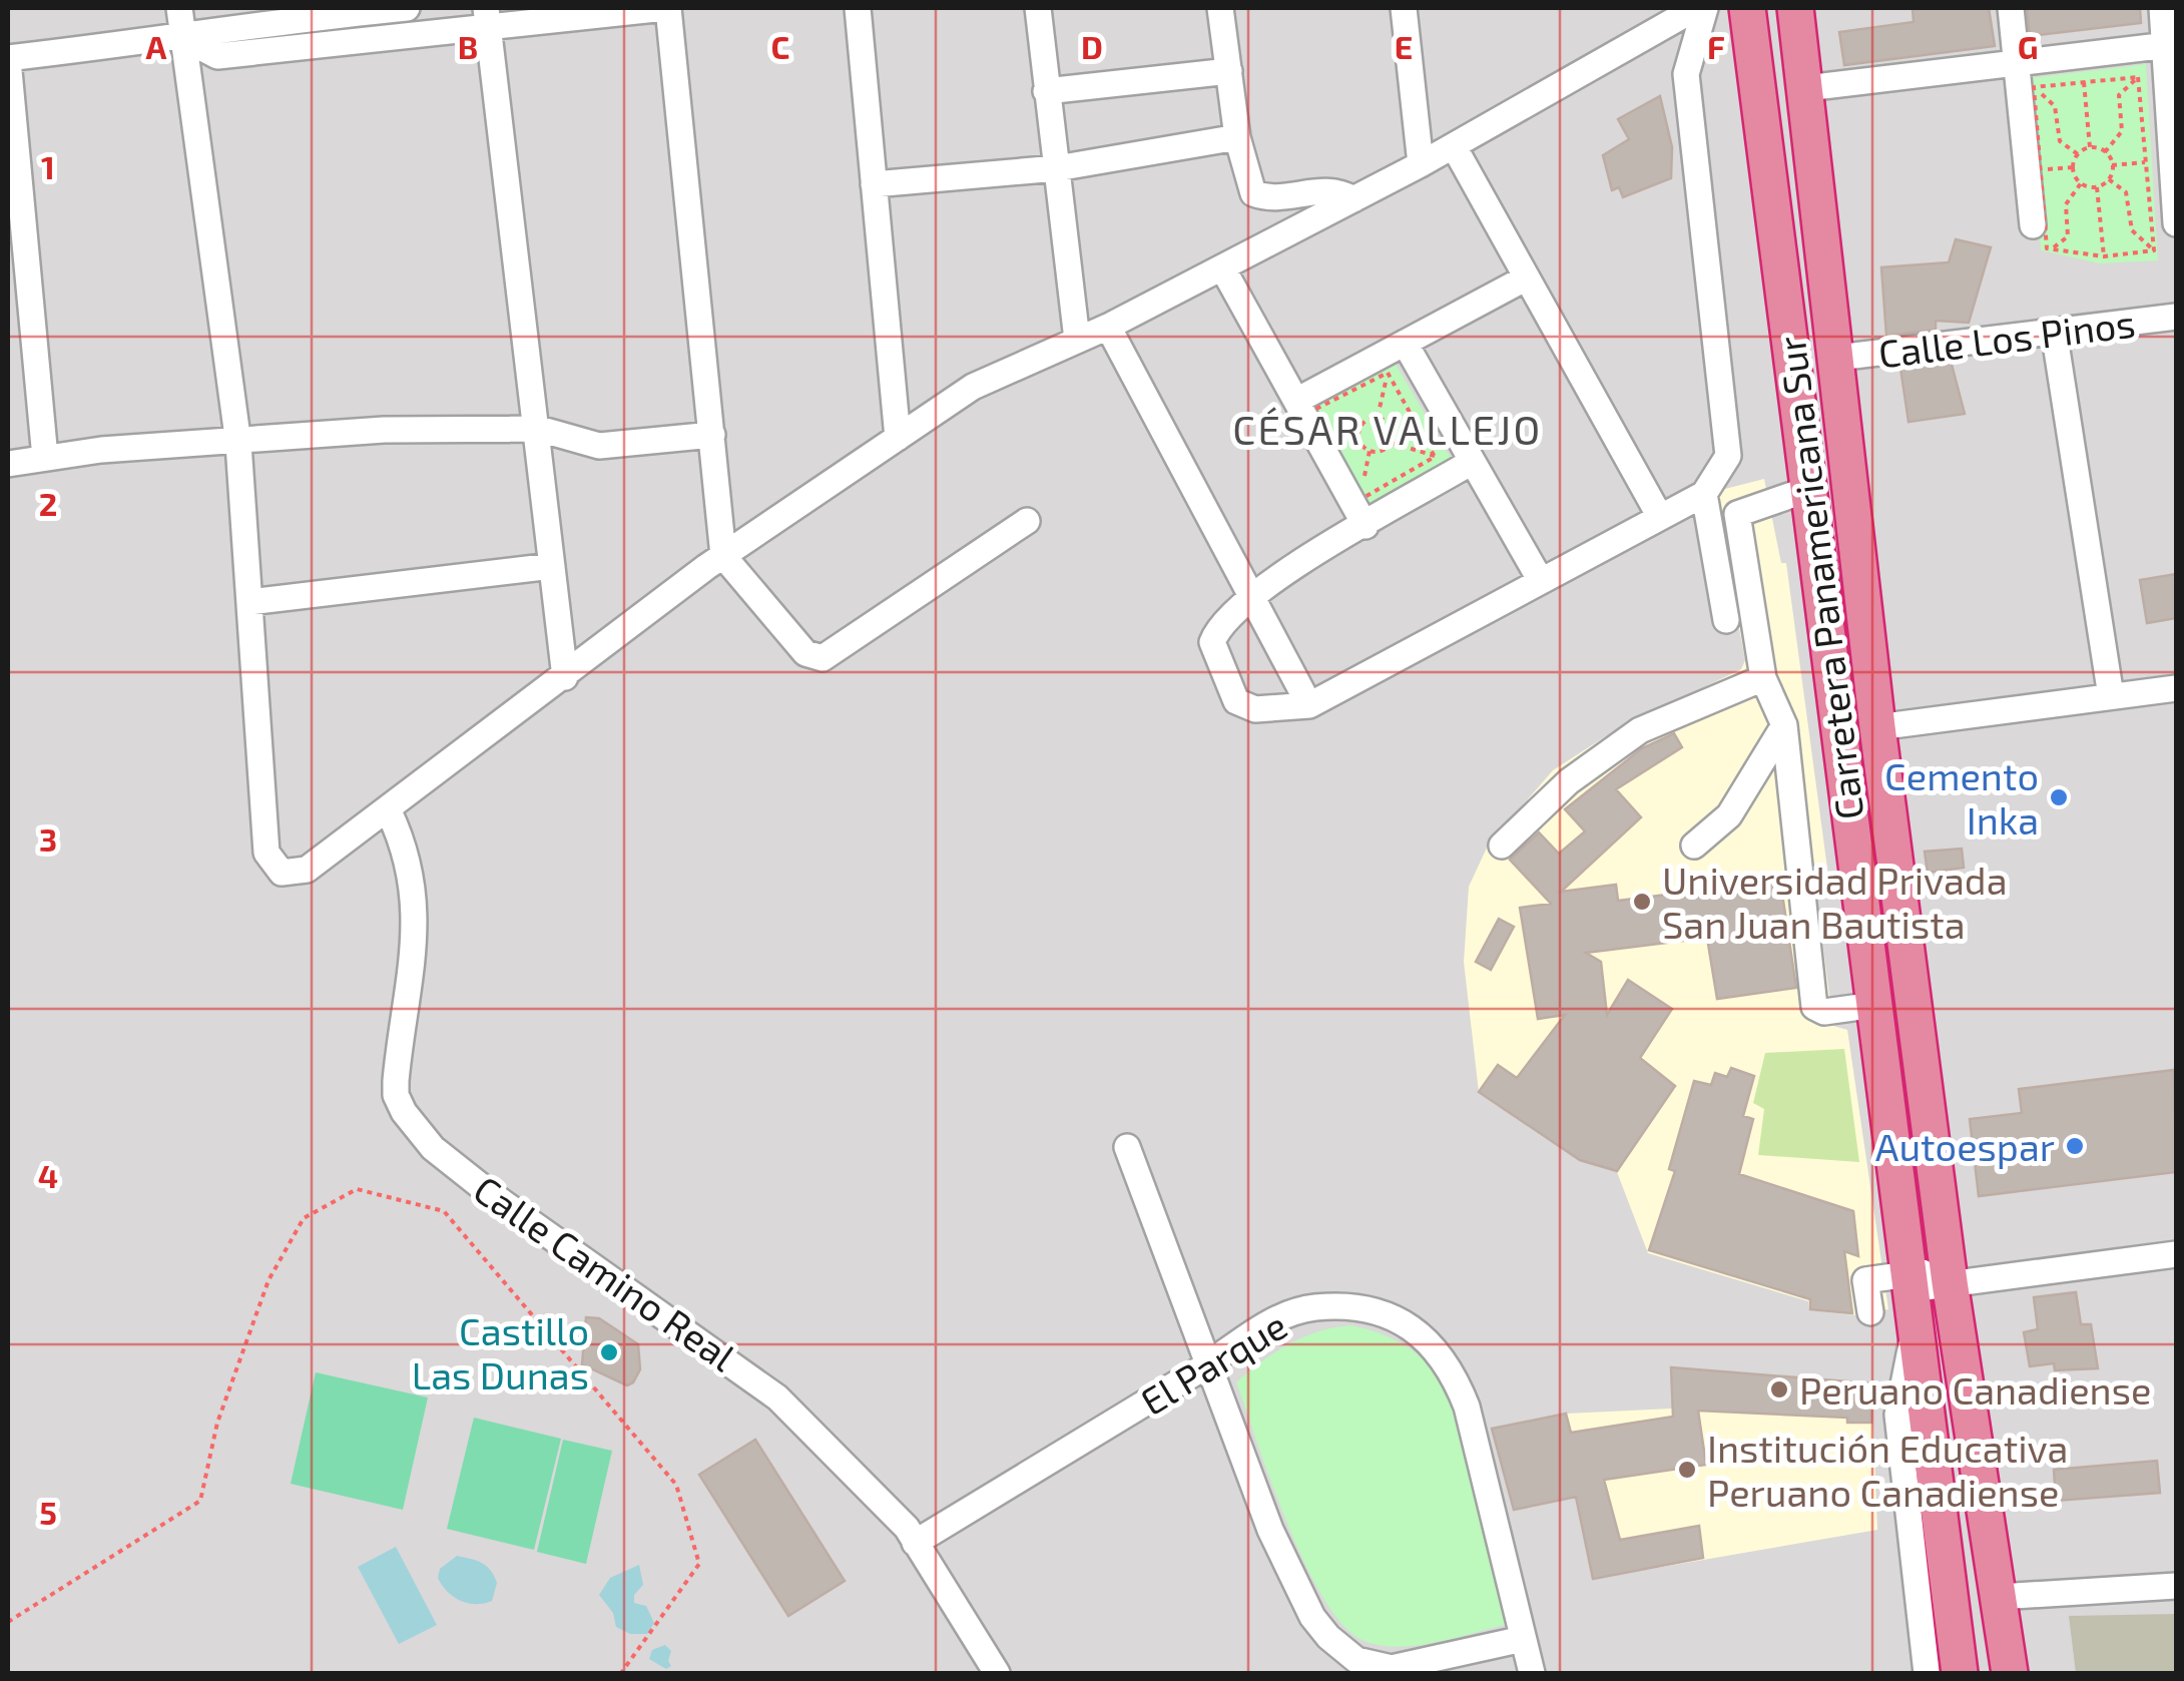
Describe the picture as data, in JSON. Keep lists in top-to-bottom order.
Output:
{
  "streets": {
    "highway": ["Carretera Panamericana Sur"],
    "street": ["Calle Los Pinos", "Calle Camino Real", "El Parque"]
  },
  "crossings": [
    ["Calle Los Pinos", "Carretera Panamericana Sur"],
    ["Calle Camino Real", "El Parque"]
  ],
  "districts": ["CÉSAR VALLEJO"],
  "places": [
    "Cemento Inka",
    "Universidad Privada San Juan Bautista",
    "Autoespar",
    "Castillo Las Dunas",
    "Peruano Canadiense",
    "Institución Educativa Peruano Canadiense"
  ],
  "grid": {
    "columns": [
      "A",
      "B",
      "C",
      "D",
      "E",
      "F",
      "G"
    ],
    "rows": [
      "1",
      "2",
      "3",
      "4",
      "5"
    ]
  }
}
